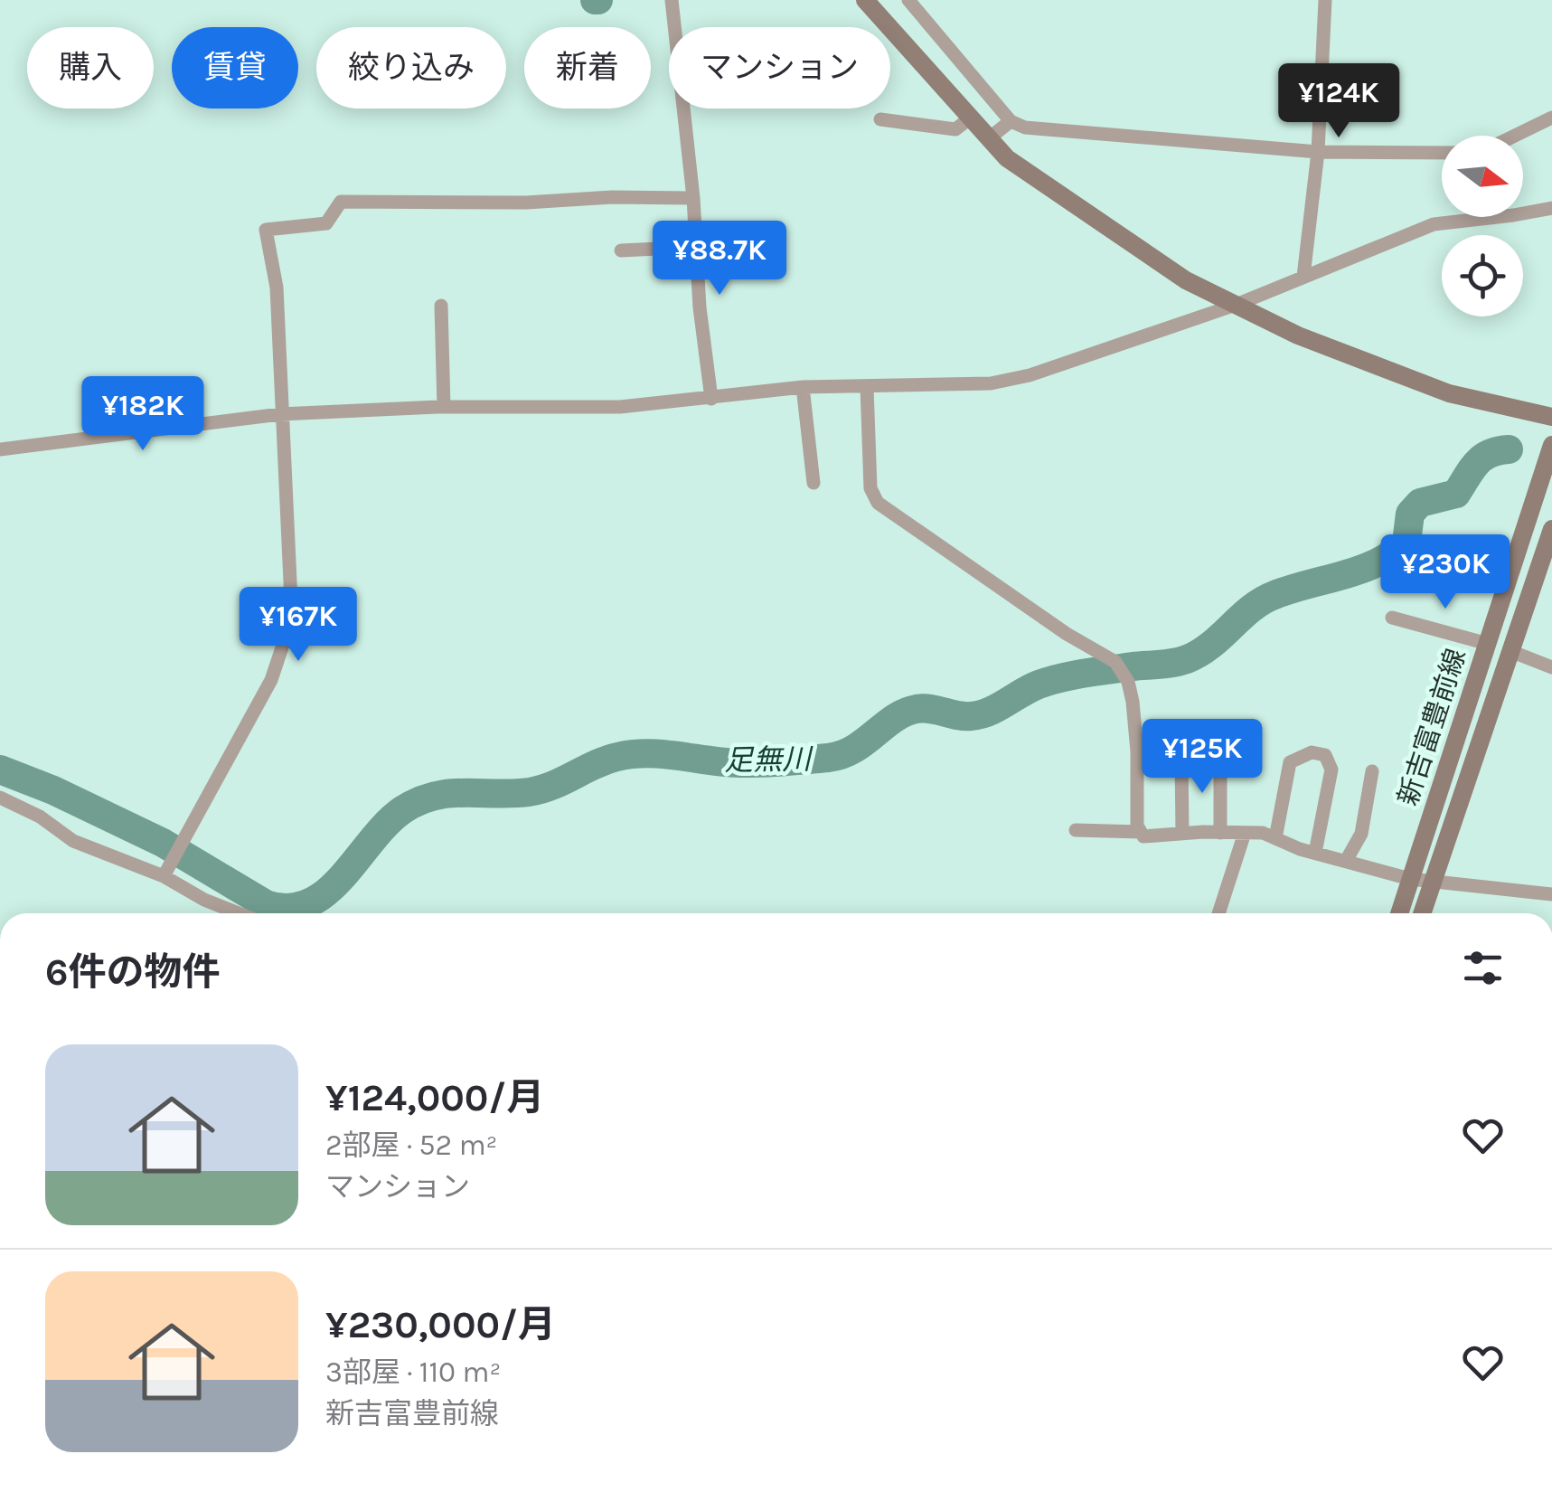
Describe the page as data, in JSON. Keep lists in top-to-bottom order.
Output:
{
  "streets": {
    "main road": ["新吉富豊前線"]
  },
  "water": ["足無川"],
  "north": "right",
  "page": {
    "chip": [
      "購入",
      "賃貸",
      "絞り込み",
      "新着",
      "マンション"
    ],
    "price": [
      "¥124K",
      "¥88.7K",
      "¥182K",
      "¥230K",
      "¥167K",
      "¥125K"
    ],
    "heading": "6件の物件",
    "list": [
      {
        "name": "¥124,000/月",
        "note": "2部屋 · 52 m² · マンション"
      },
      {
        "name": "¥230,000/月",
        "note": "3部屋 · 110 m² · 新吉富豊前線"
      }
    ]
  }
}
